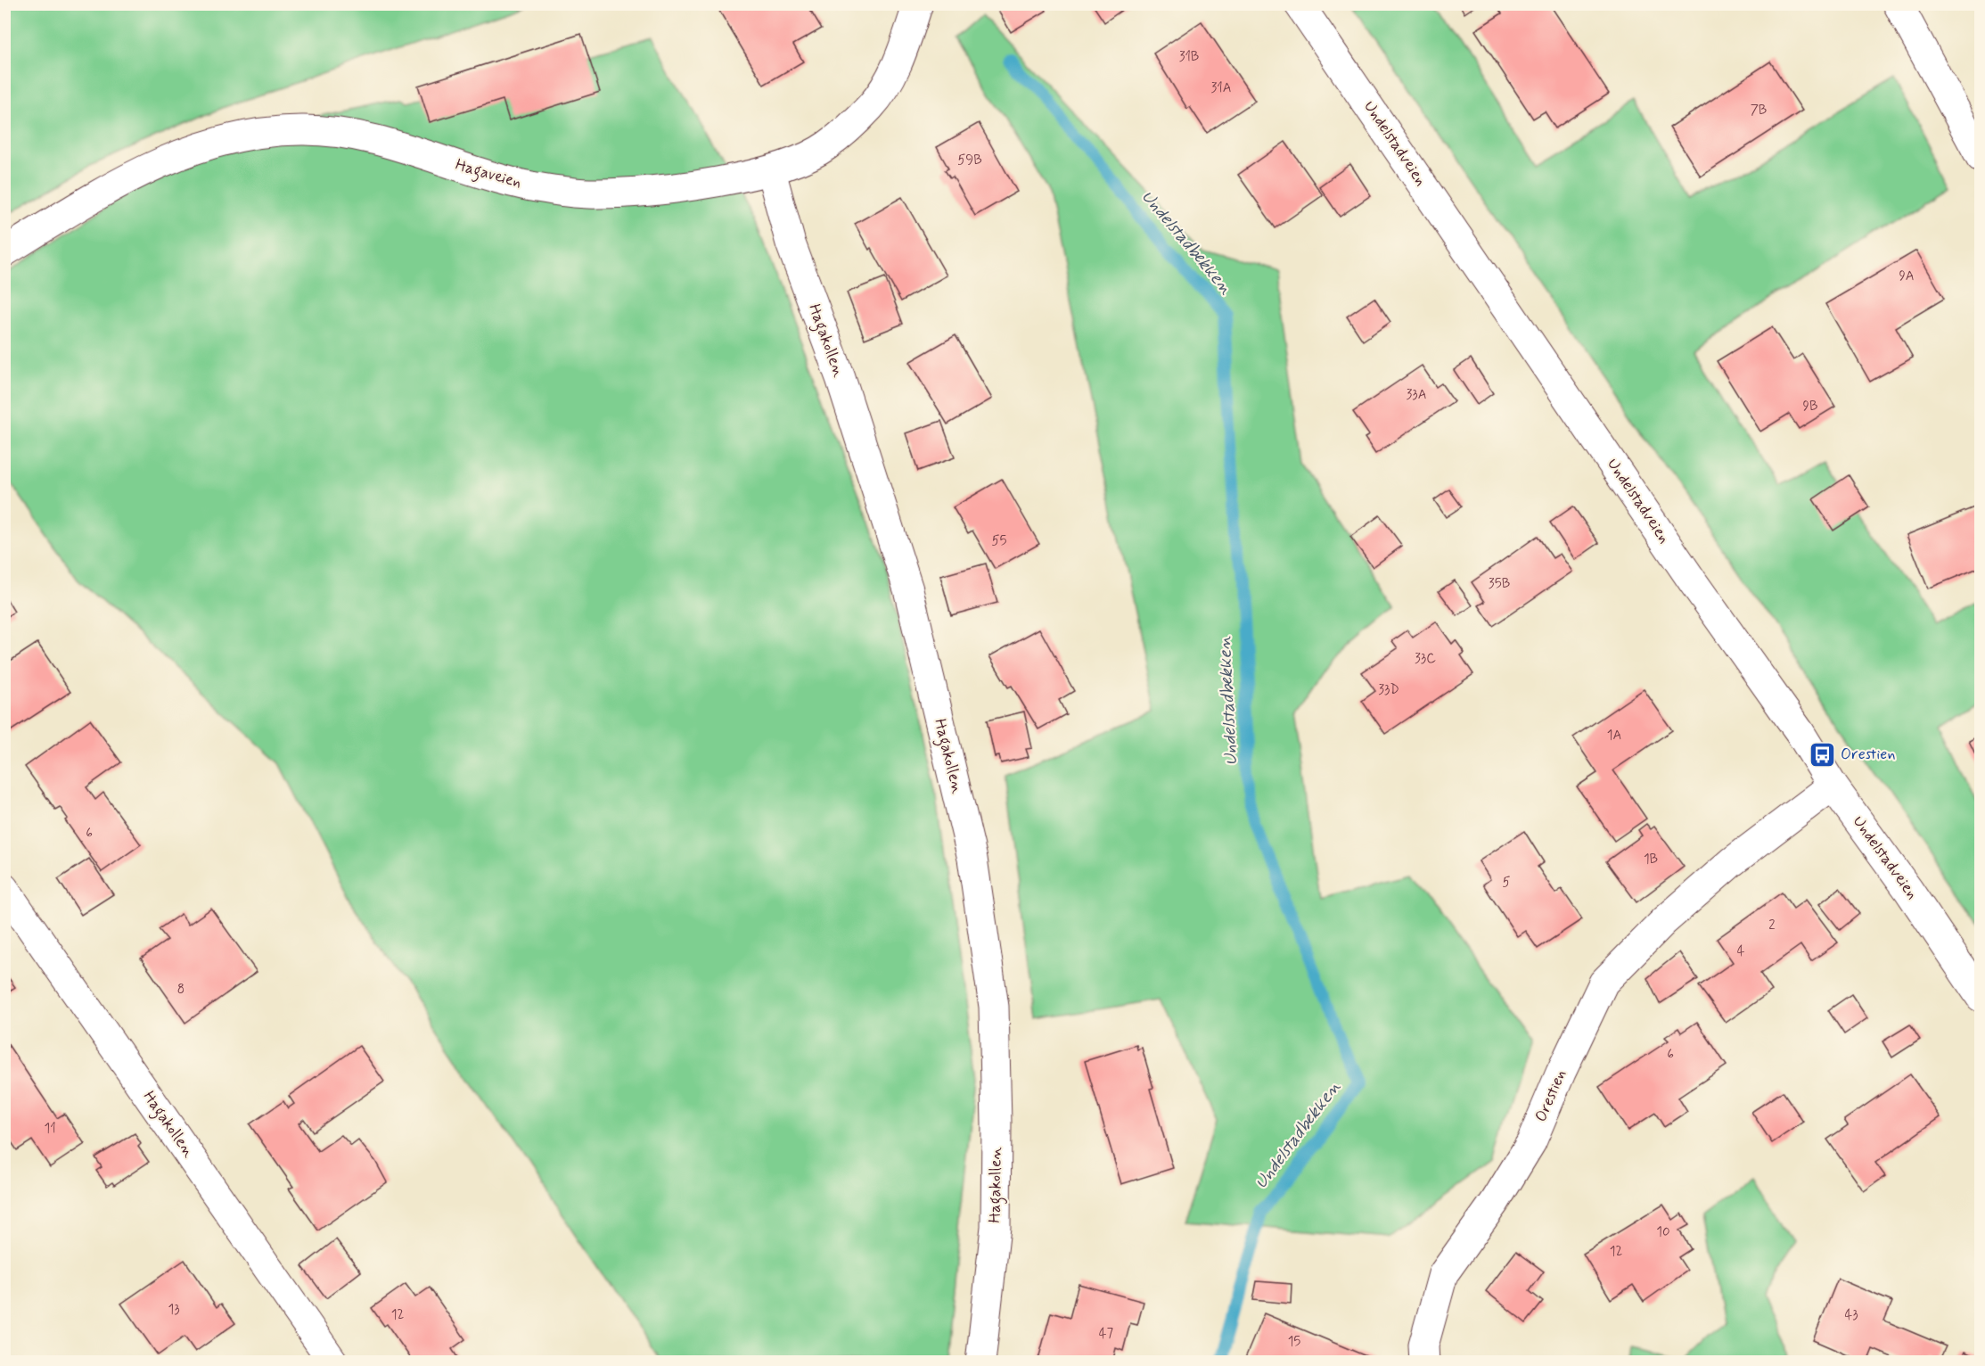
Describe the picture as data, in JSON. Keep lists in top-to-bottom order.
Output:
{
  "streets": {
    "street": [
      "Undelstadveien",
      "Hagaveien",
      "Hagakollen",
      "Orestien"
    ]
  },
  "crossings": [
    ["Undelstadveien", "Orestien"],
    ["Hagaveien", "Hagakollen"]
  ],
  "water": ["Undelstadbekken"],
  "places": {
    "bus stop": ["Orestien"]
  },
  "house_numbers": [
    "31B",
    "31A",
    "7B",
    "59B",
    "9A",
    "33A",
    "9B",
    "55",
    "35B",
    "33C",
    "33D",
    "1A",
    "6",
    "1B",
    "5",
    "2",
    "4",
    "8",
    "6",
    "11",
    "10",
    "12",
    "13",
    "12",
    "43",
    "47",
    "15"
  ]
}
